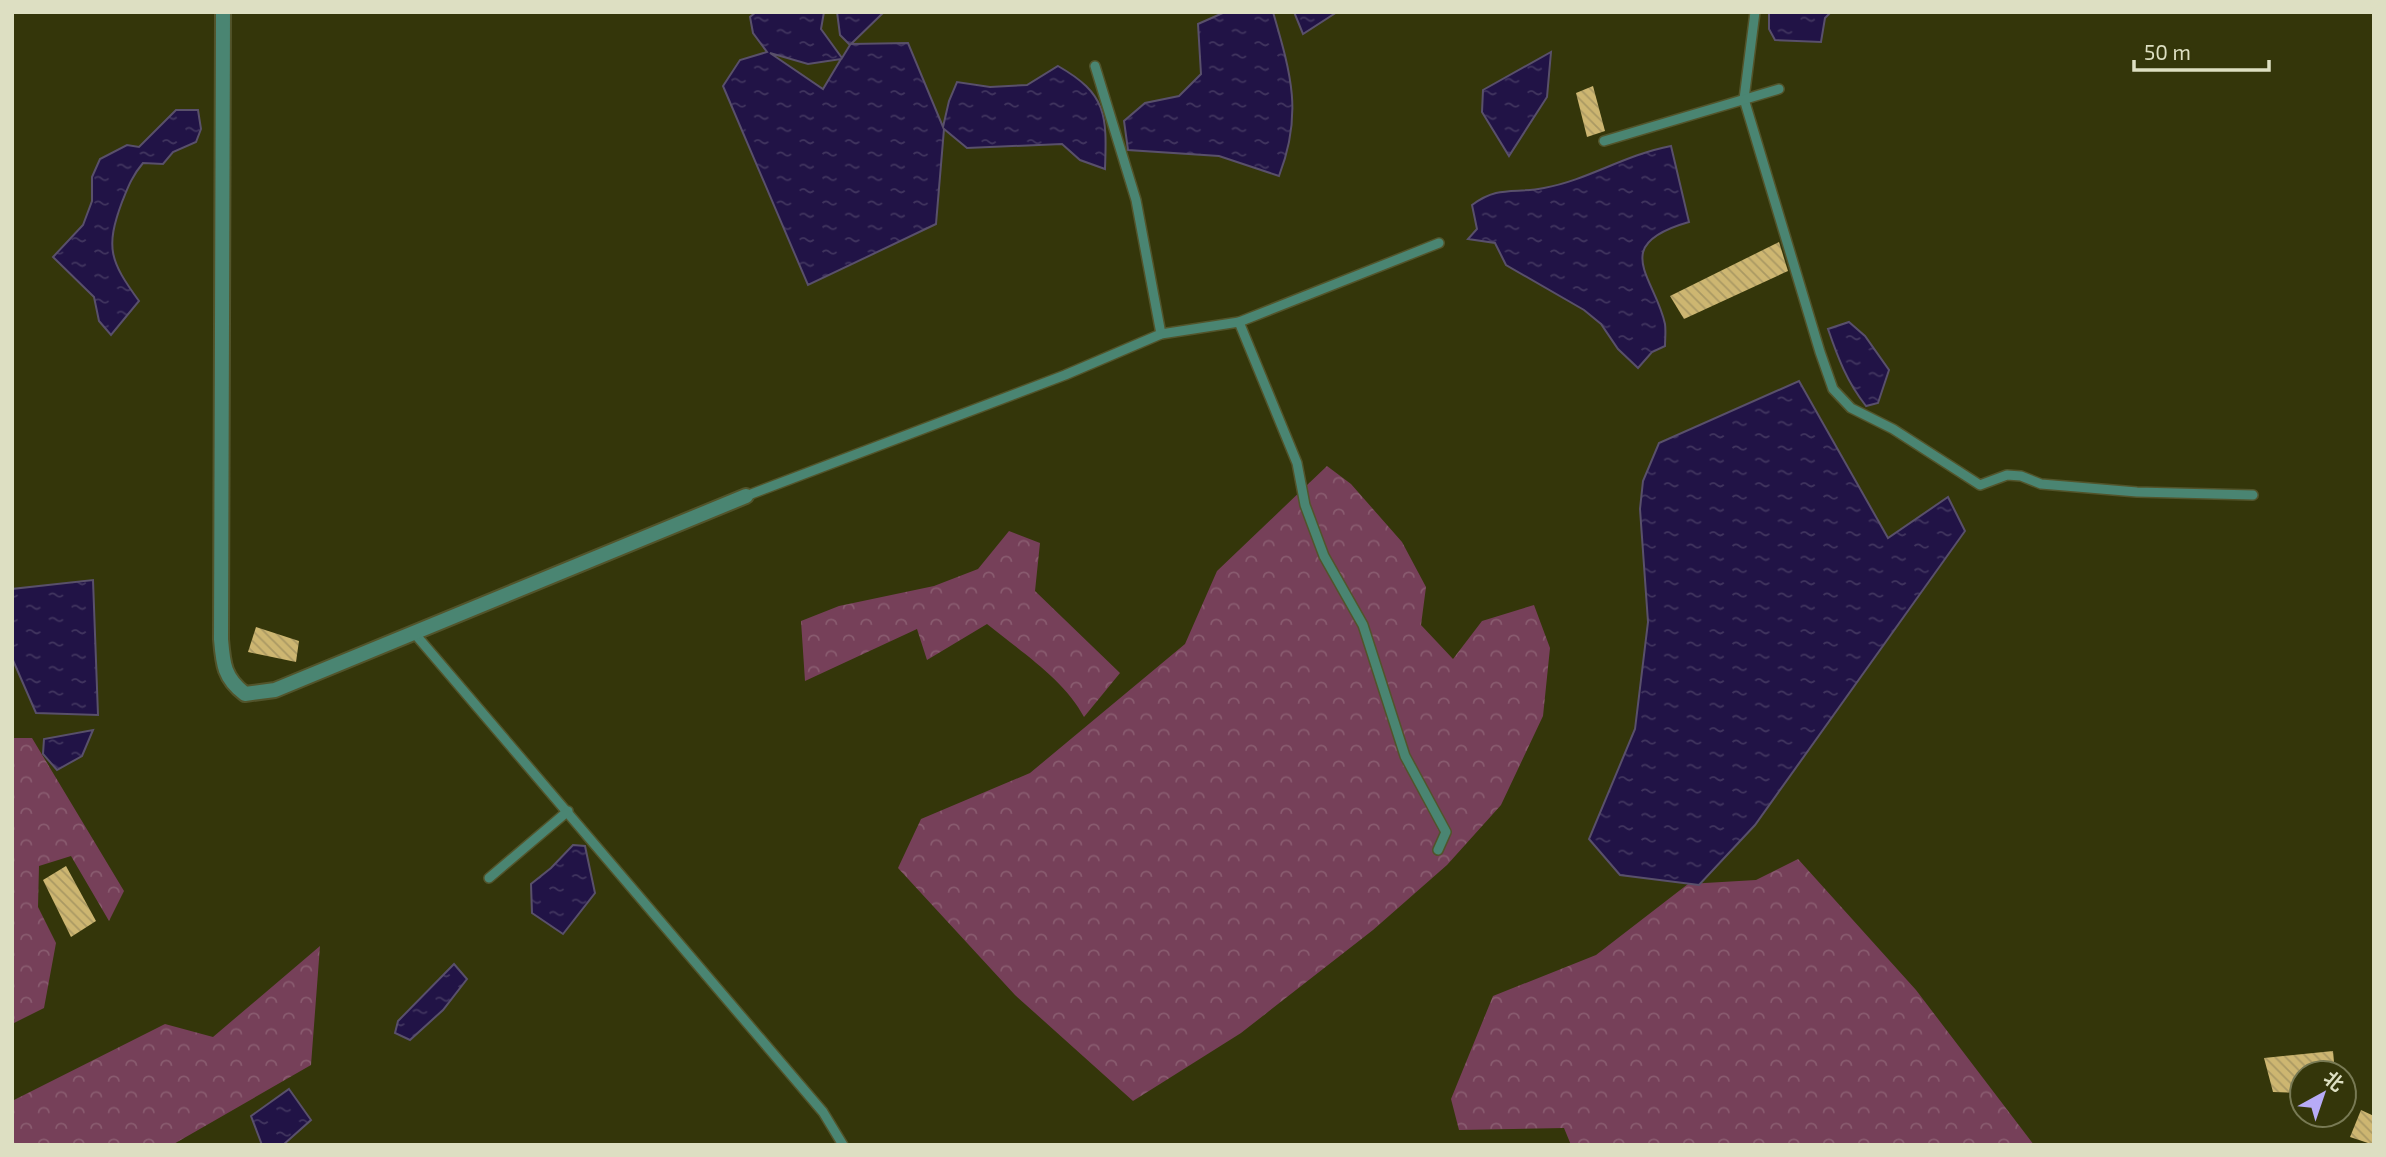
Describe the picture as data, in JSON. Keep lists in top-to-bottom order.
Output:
{
  "scale_bar": "50 m",
  "north": "top right"
}
